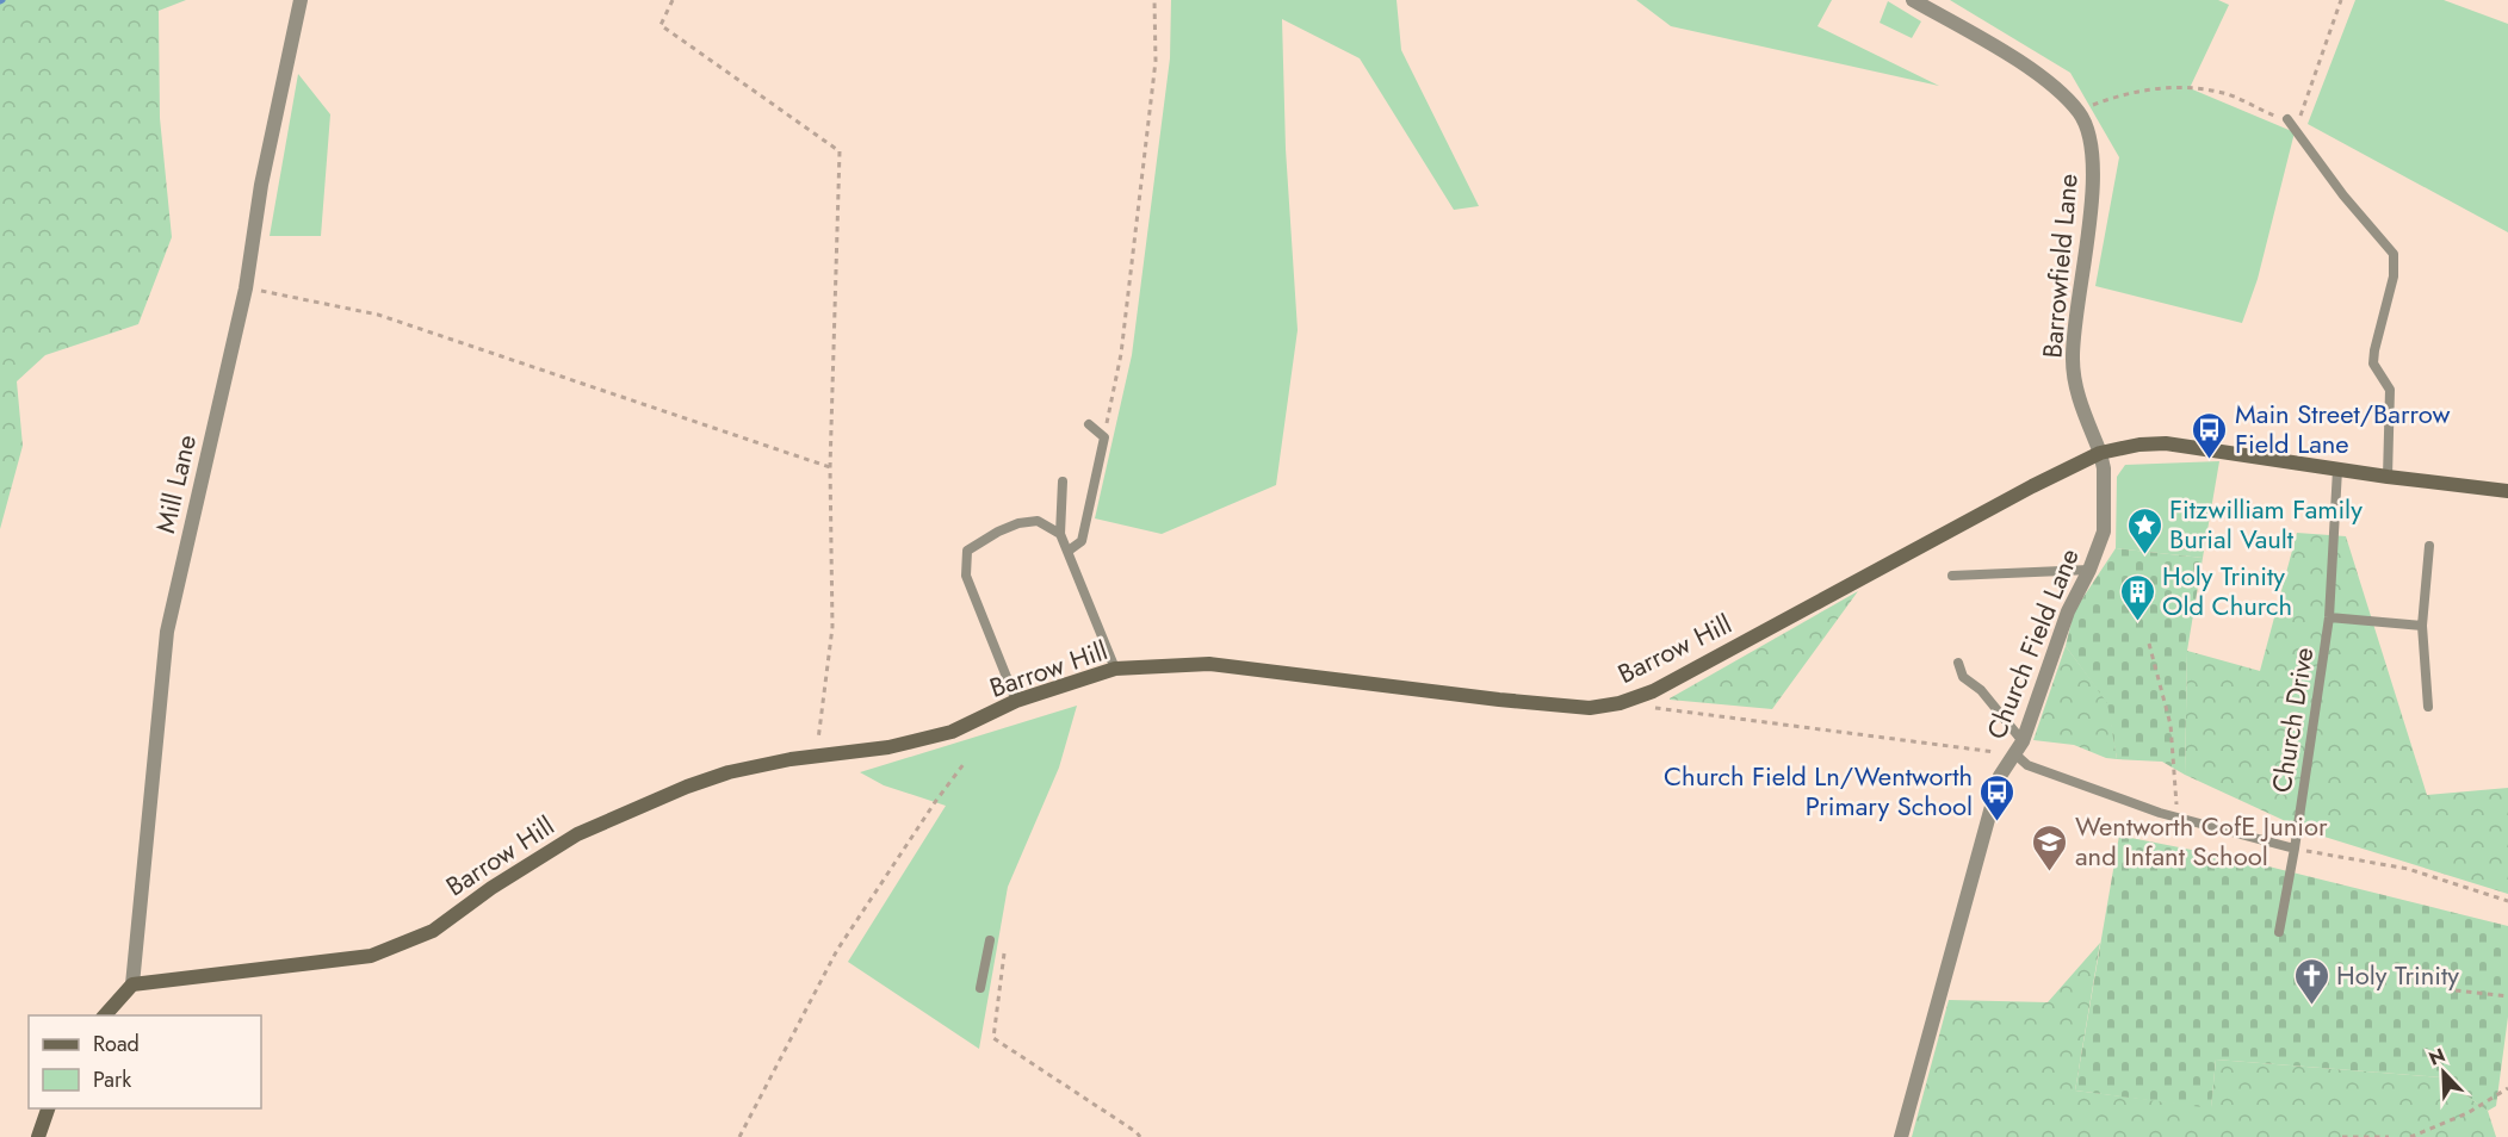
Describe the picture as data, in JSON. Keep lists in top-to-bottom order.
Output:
{
  "streets": {
    "main road": ["Barrow Hill"],
    "street": ["Barrowfield Lane", "Mill Lane", "Church Field Lane"],
    "lane": ["Church Drive"]
  },
  "crossings": [
    ["Barrowfield Lane", "Church Field Lane"],
    ["Barrowfield Lane", "Barrow Hill"],
    ["Mill Lane", "Barrow Hill"],
    ["Church Field Lane", "Barrow Hill"],
    ["Barrow Hill", "Church Drive"]
  ],
  "places": {
    "bus stop": ["Main Street/Barrow Field Lane", "Church Field Ln/Wentworth Primary School"],
    "place": ["Fitzwilliam Family Burial Vault"],
    "building": ["Holy Trinity Old Church"],
    "school or university": ["Wentworth CofE Junior and Infant School"],
    "church": ["Holy Trinity"]
  },
  "legend": ["Road", "Park"],
  "north": "top left"
}
